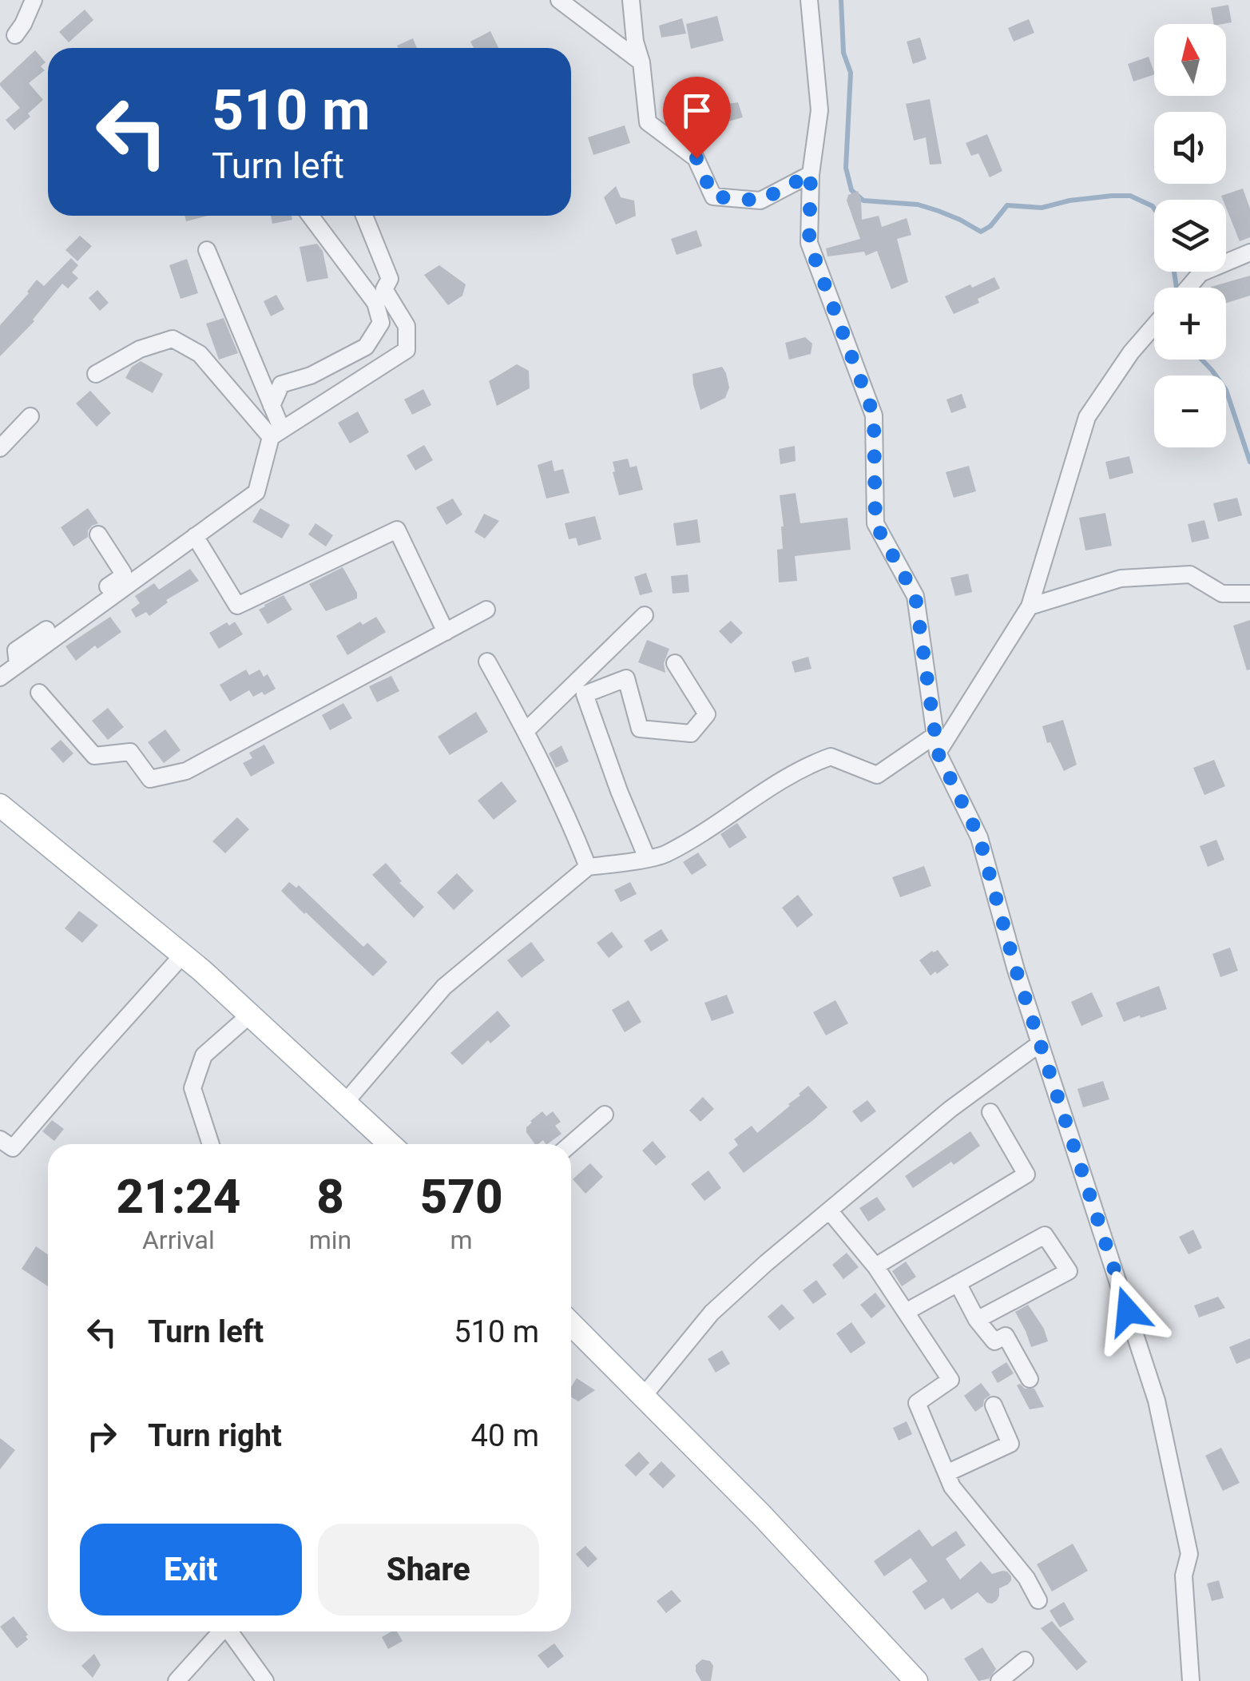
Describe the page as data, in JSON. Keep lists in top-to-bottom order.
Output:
{
  "north": "top",
  "page": {
    "map_buttons": ["+", "−"],
    "turn": ["510 m", "Turn left"],
    "eta": [
      "21:24",
      "Arrival",
      "8",
      "min",
      "570",
      "m"
    ],
    "list": [
      {
        "name": "Turn left",
        "value": "510 m"
      },
      {
        "name": "Turn right",
        "value": "40 m"
      }
    ],
    "buttons": ["Exit", "Share"]
  }
}
